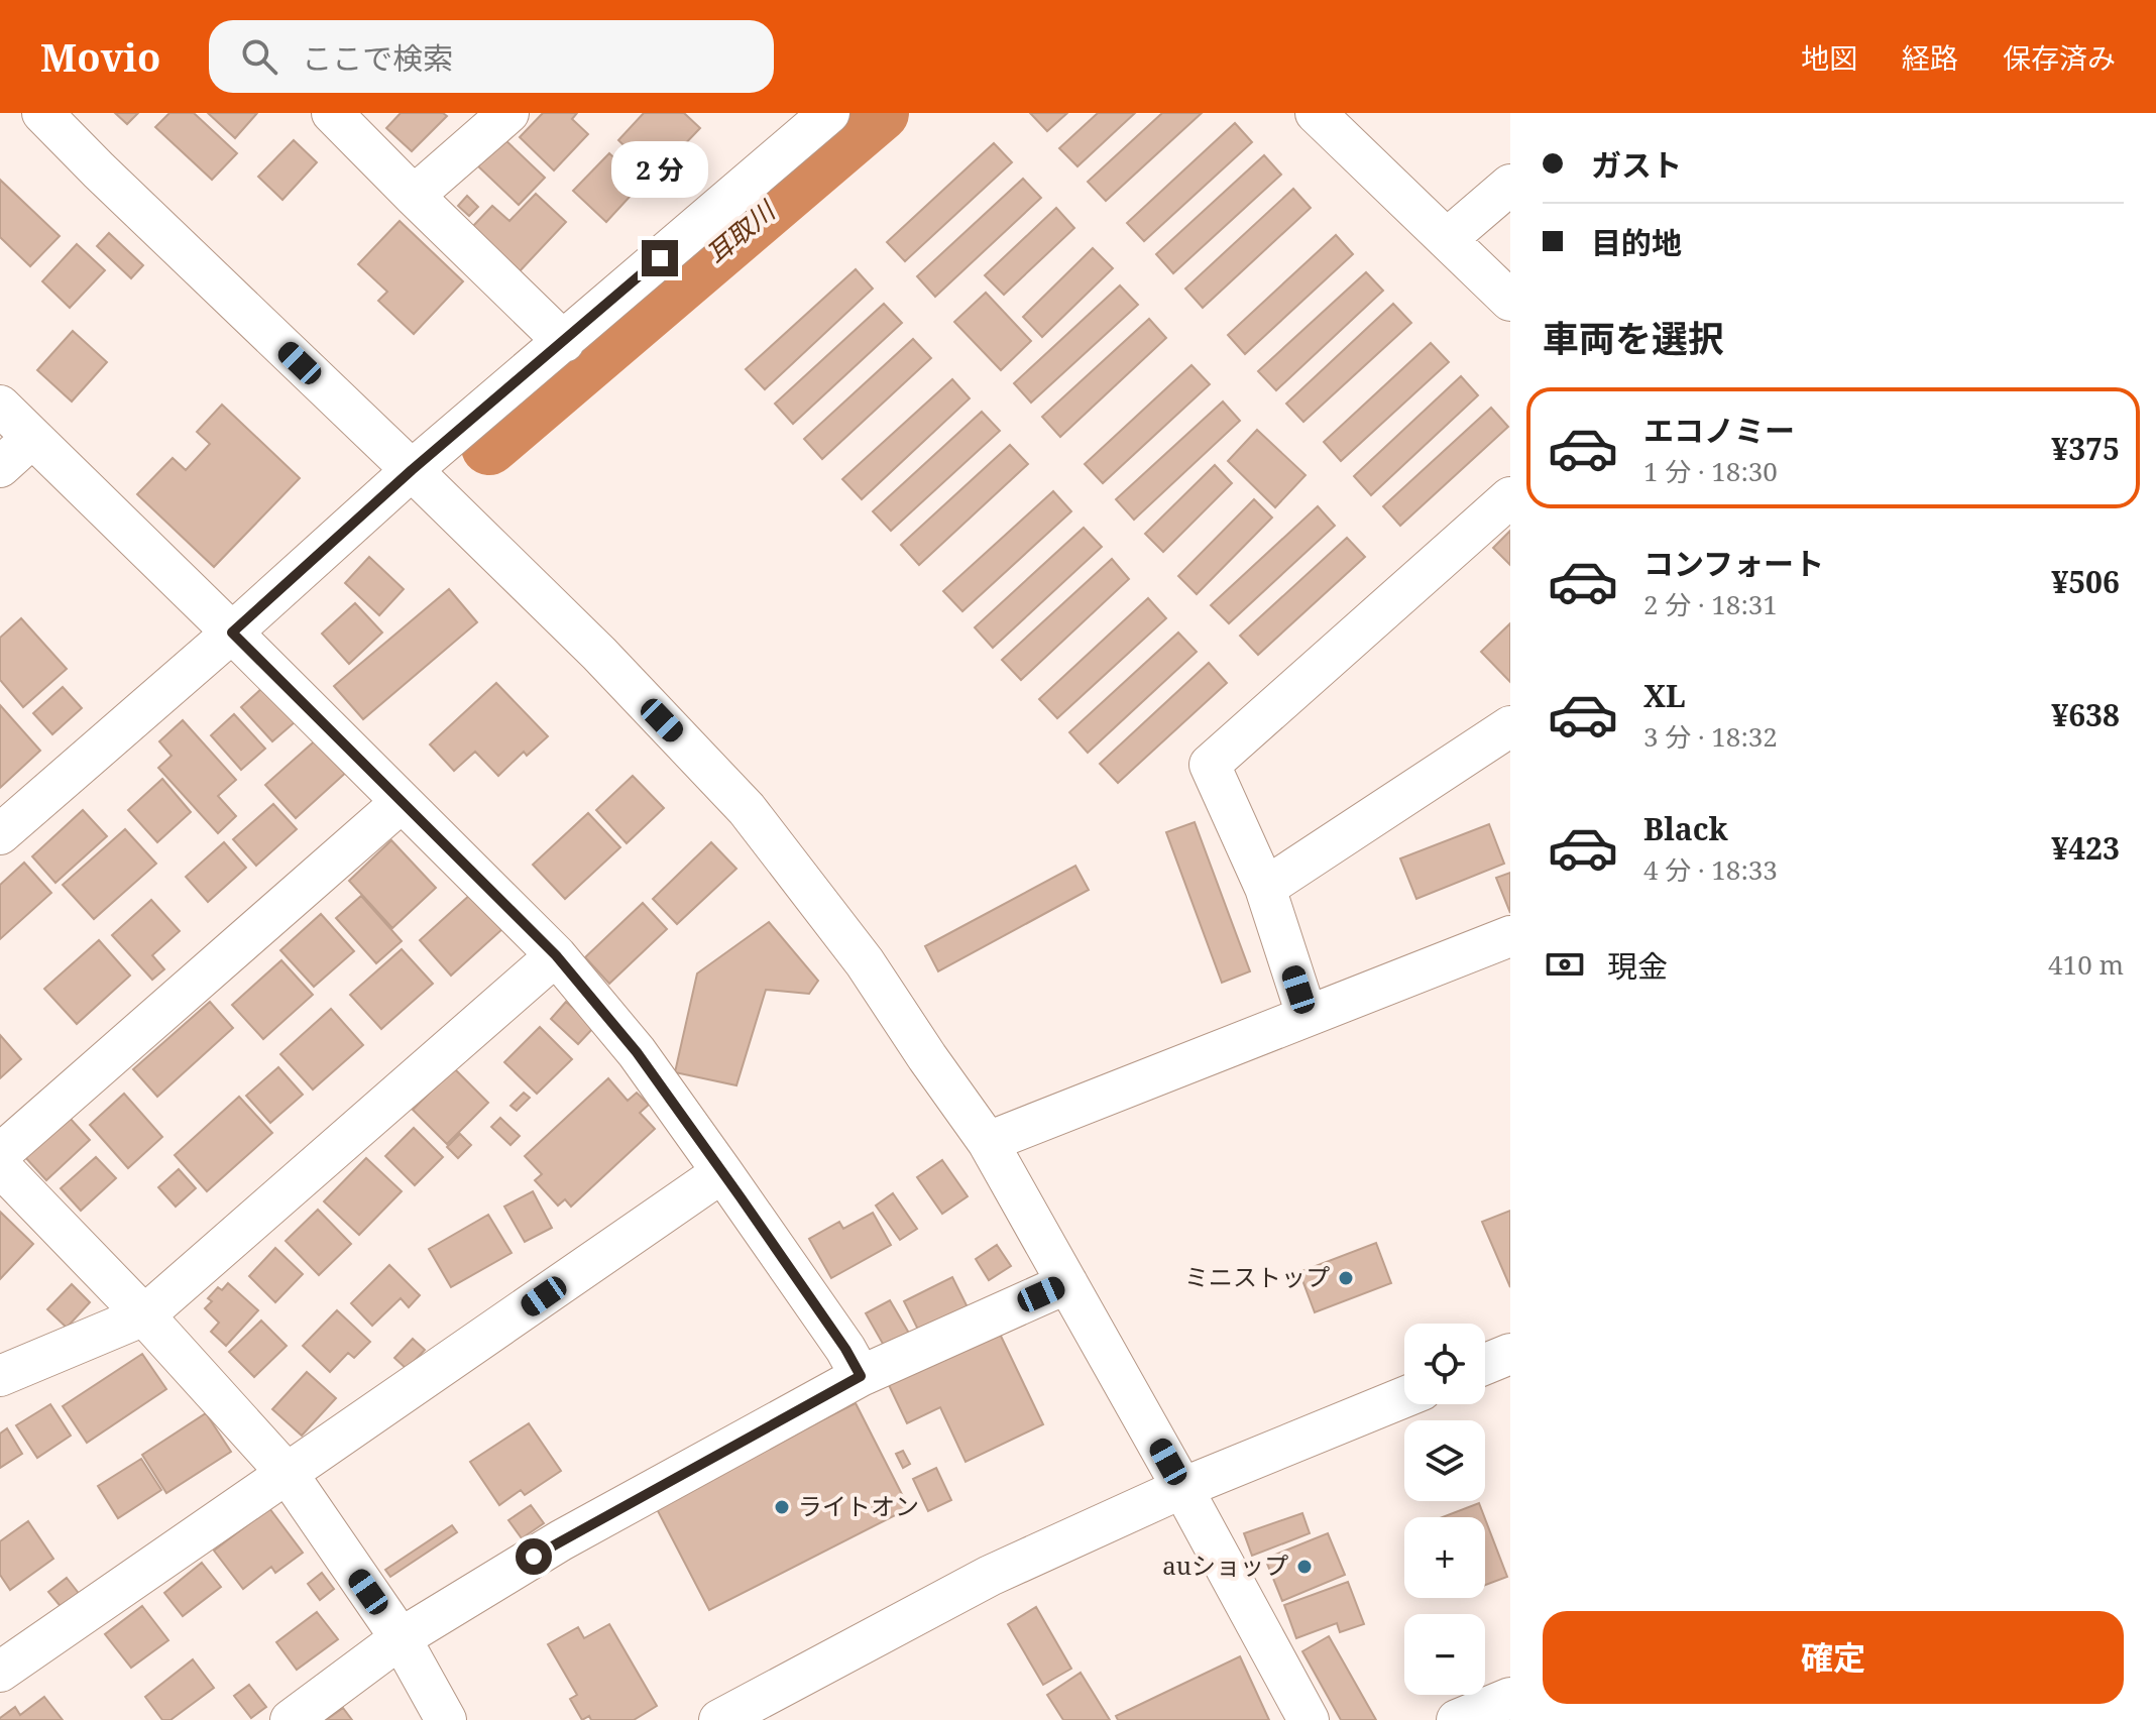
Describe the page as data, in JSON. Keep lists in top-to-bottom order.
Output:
{
  "water": ["耳取川"],
  "places": ["ミニストップ", "ライトオン", "auショップ"],
  "page": {
    "header": "Movio",
    "search": "ここで検索",
    "nav": ["地図", "経路", "保存済み"],
    "banner": ["ガスト", "目的地"],
    "bubble": "2 分",
    "heading": "車両を選択",
    "list": [
      {
        "name": "エコノミー",
        "note": "1 分 · 18:30",
        "value": "¥375"
      },
      {
        "name": "コンフォート",
        "note": "2 分 · 18:31",
        "value": "¥506"
      },
      {
        "name": "XL",
        "note": "3 分 · 18:32",
        "value": "¥638"
      },
      {
        "name": "Black",
        "note": "4 分 · 18:33",
        "value": "¥423"
      }
    ],
    "pay": ["現金", "410 m"],
    "map_buttons": ["+", "−"],
    "buttons": "確定"
  }
}
